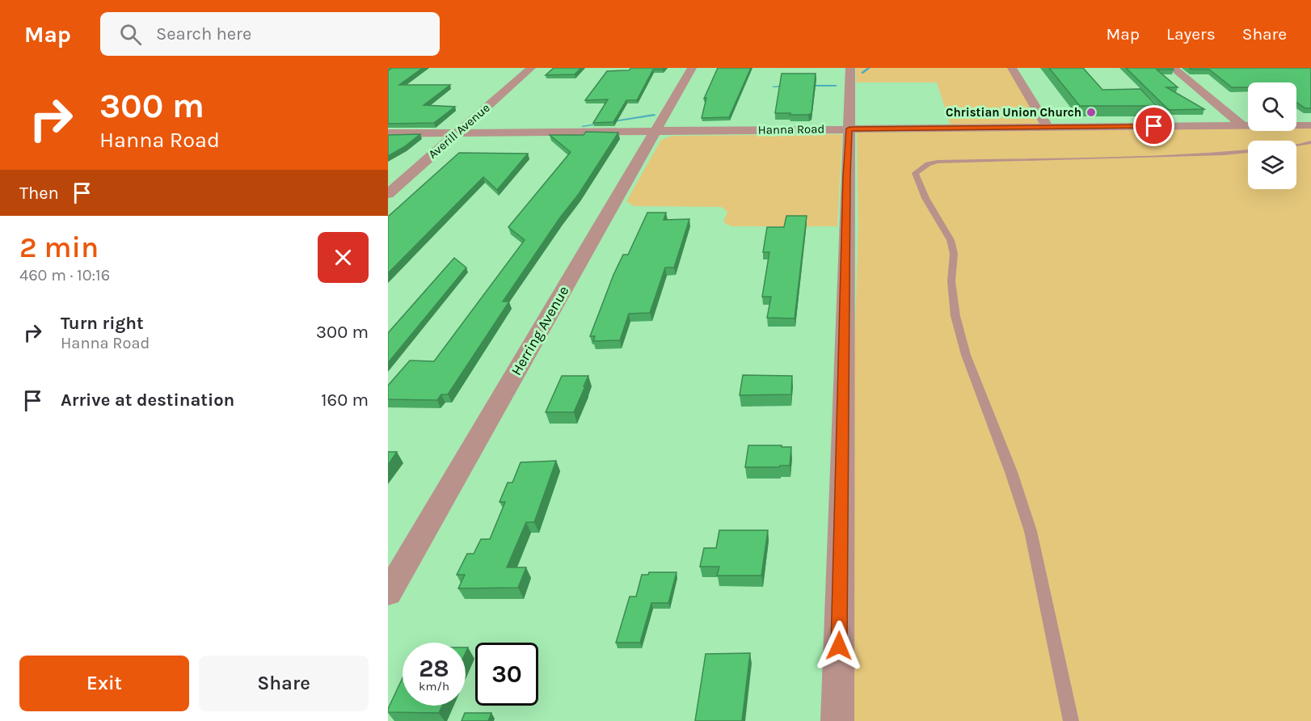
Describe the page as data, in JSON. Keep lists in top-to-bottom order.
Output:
{
  "streets": {
    "street": ["Hanna Road", "Averill Avenue", "Herring Avenue"]
  },
  "crossings": [
    ["Hanna Road", "Averill Avenue"],
    ["Hanna Road", "Herring Avenue"]
  ],
  "places": ["Christian Union Church"],
  "page": {
    "header": "Map",
    "search": "Search here",
    "nav": ["Map", "Layers", "Share"],
    "turn": ["300 m", "Hanna Road"],
    "then": "Then",
    "heading": ["2 min", "460 m · 10:16"],
    "list": [
      {
        "name": "Turn right",
        "note": "Hanna Road",
        "value": "300 m"
      },
      {
        "name": "Arrive at destination",
        "value": "160 m"
      }
    ],
    "speed": "28 km/h",
    "limit": "30",
    "buttons": ["Exit", "Share"]
  }
}
